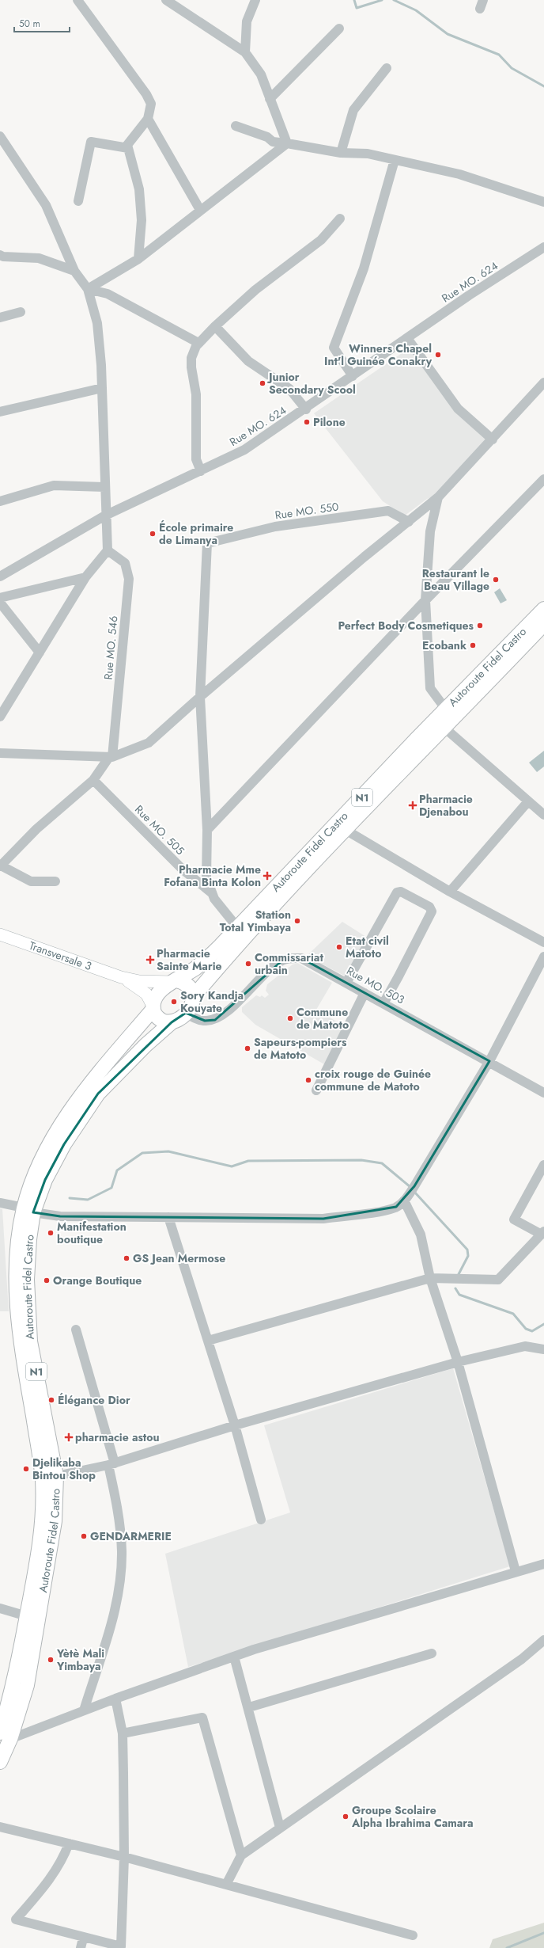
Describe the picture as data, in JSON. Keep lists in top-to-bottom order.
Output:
{
  "streets": {
    "highway": ["Autoroute Fidel Castro", "N1"],
    "main road": ["Transversale 3"],
    "street": [
      "Rue MO. 624",
      "Rue MO. 550",
      "Rue MO. 546",
      "Rue MO. 505",
      "Rue MO. 503"
    ]
  },
  "crossings": [
    ["Autoroute Fidel Castro", "Transversale 3"],
    ["Autoroute Fidel Castro", "Rue MO. 503"],
    ["Transversale 3", "Rue MO. 503"]
  ],
  "places": {
    "other": [
      "Winners Chapel Int'l Guinée Conakry",
      "Junior Secondary Scool",
      "Pilone",
      "École primaire de Limanya",
      "Restaurant le Beau Village",
      "Perfect Body Cosmetiques",
      "Ecobank",
      "Station Total Yimbaya",
      "Etat civil Matoto",
      "Commissariat urbain",
      "Sory Kandja Kouyate",
      "Commune de Matoto",
      "Sapeurs-pompiers de Matoto",
      "croix rouge de Guinée commune de Matoto",
      "Manifestation boutique",
      "GS Jean Mermose",
      "Orange Boutique",
      "Élégance Dior",
      "Djelikaba Bintou Shop",
      "GENDARMERIE",
      "Yètè Mali Yimbaya",
      "Groupe Scolaire Alpha Ibrahima Camara"
    ],
    "health": [
      "Pharmacie Djenabou",
      "Pharmacie Mme Fofana Binta Kolon",
      "Pharmacie Sainte Marie",
      "pharmacie astou"
    ]
  },
  "scale_bar": "50 m"
}
